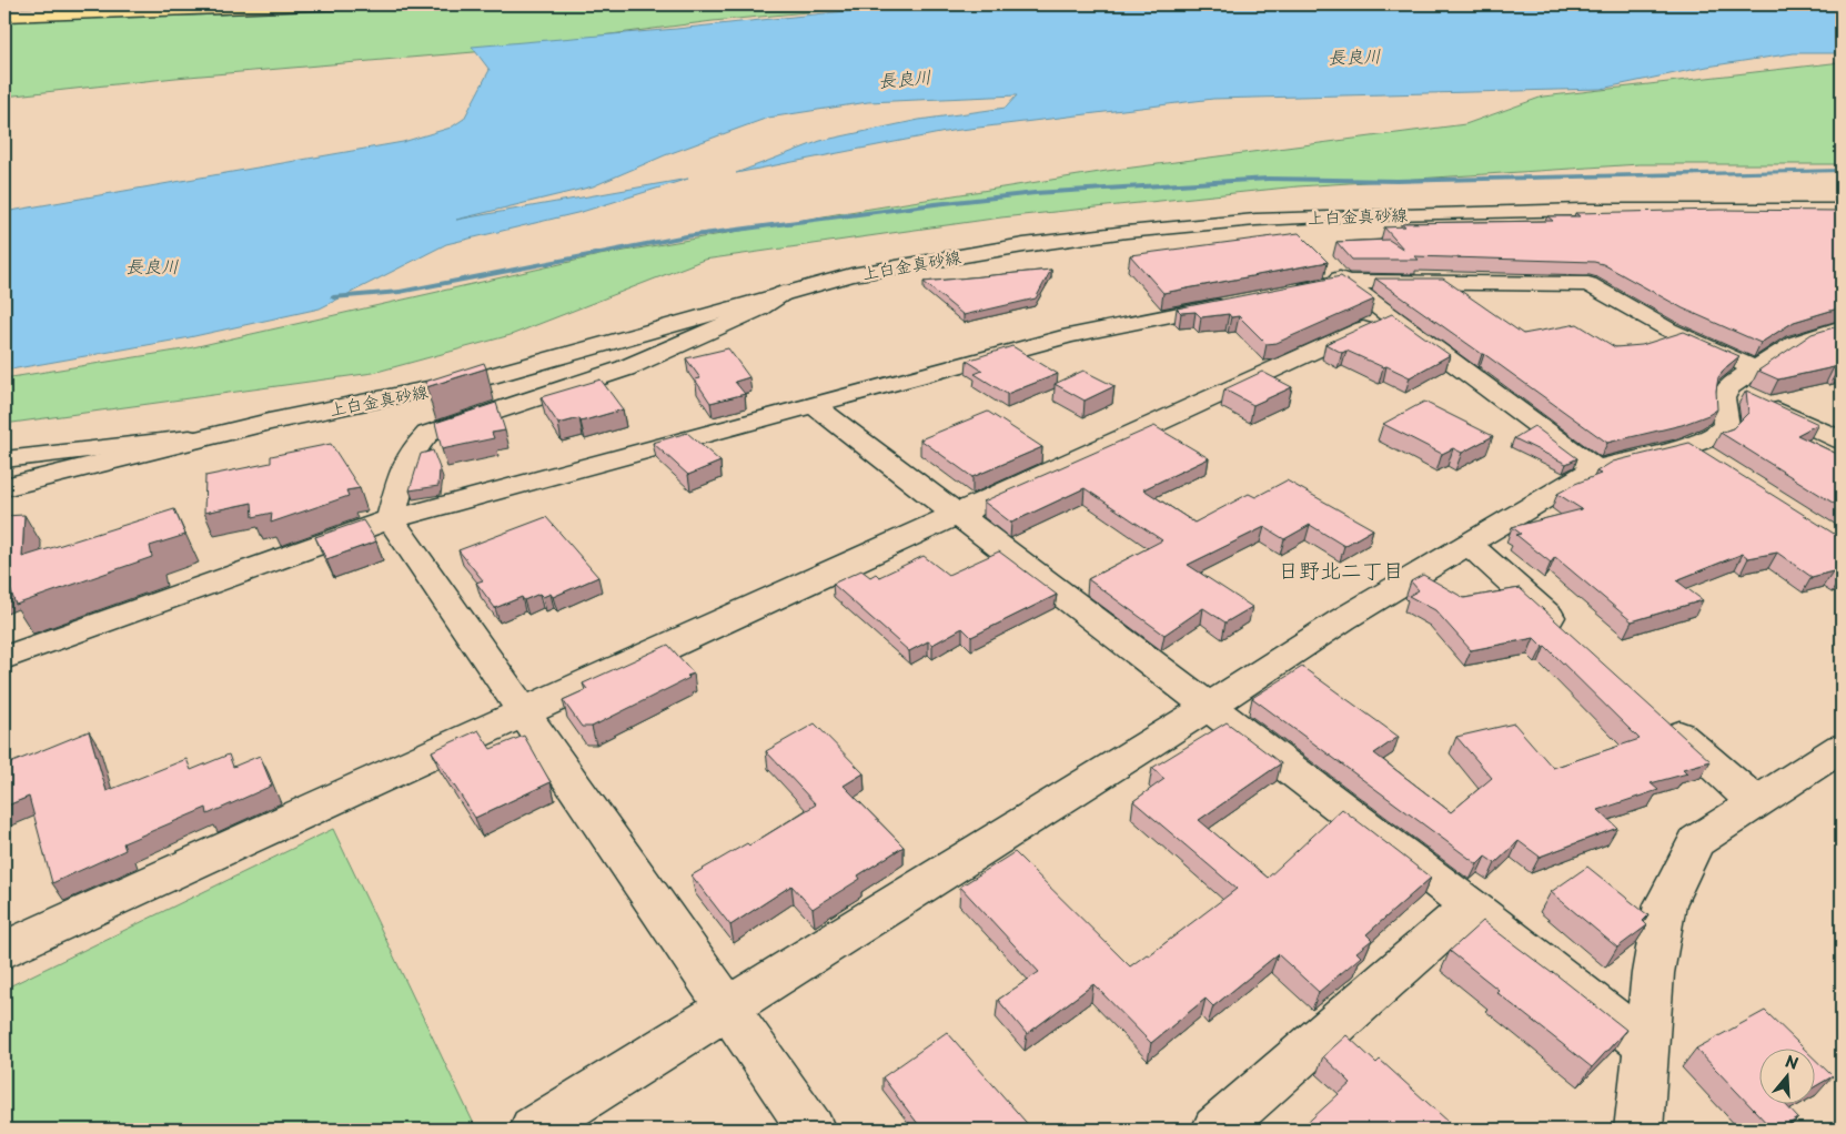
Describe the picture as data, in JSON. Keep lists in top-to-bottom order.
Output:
{
  "streets": {
    "street": ["上白金真砂線"]
  },
  "districts": ["日野北二丁目"],
  "water": ["長良川"],
  "north": "top"
}
